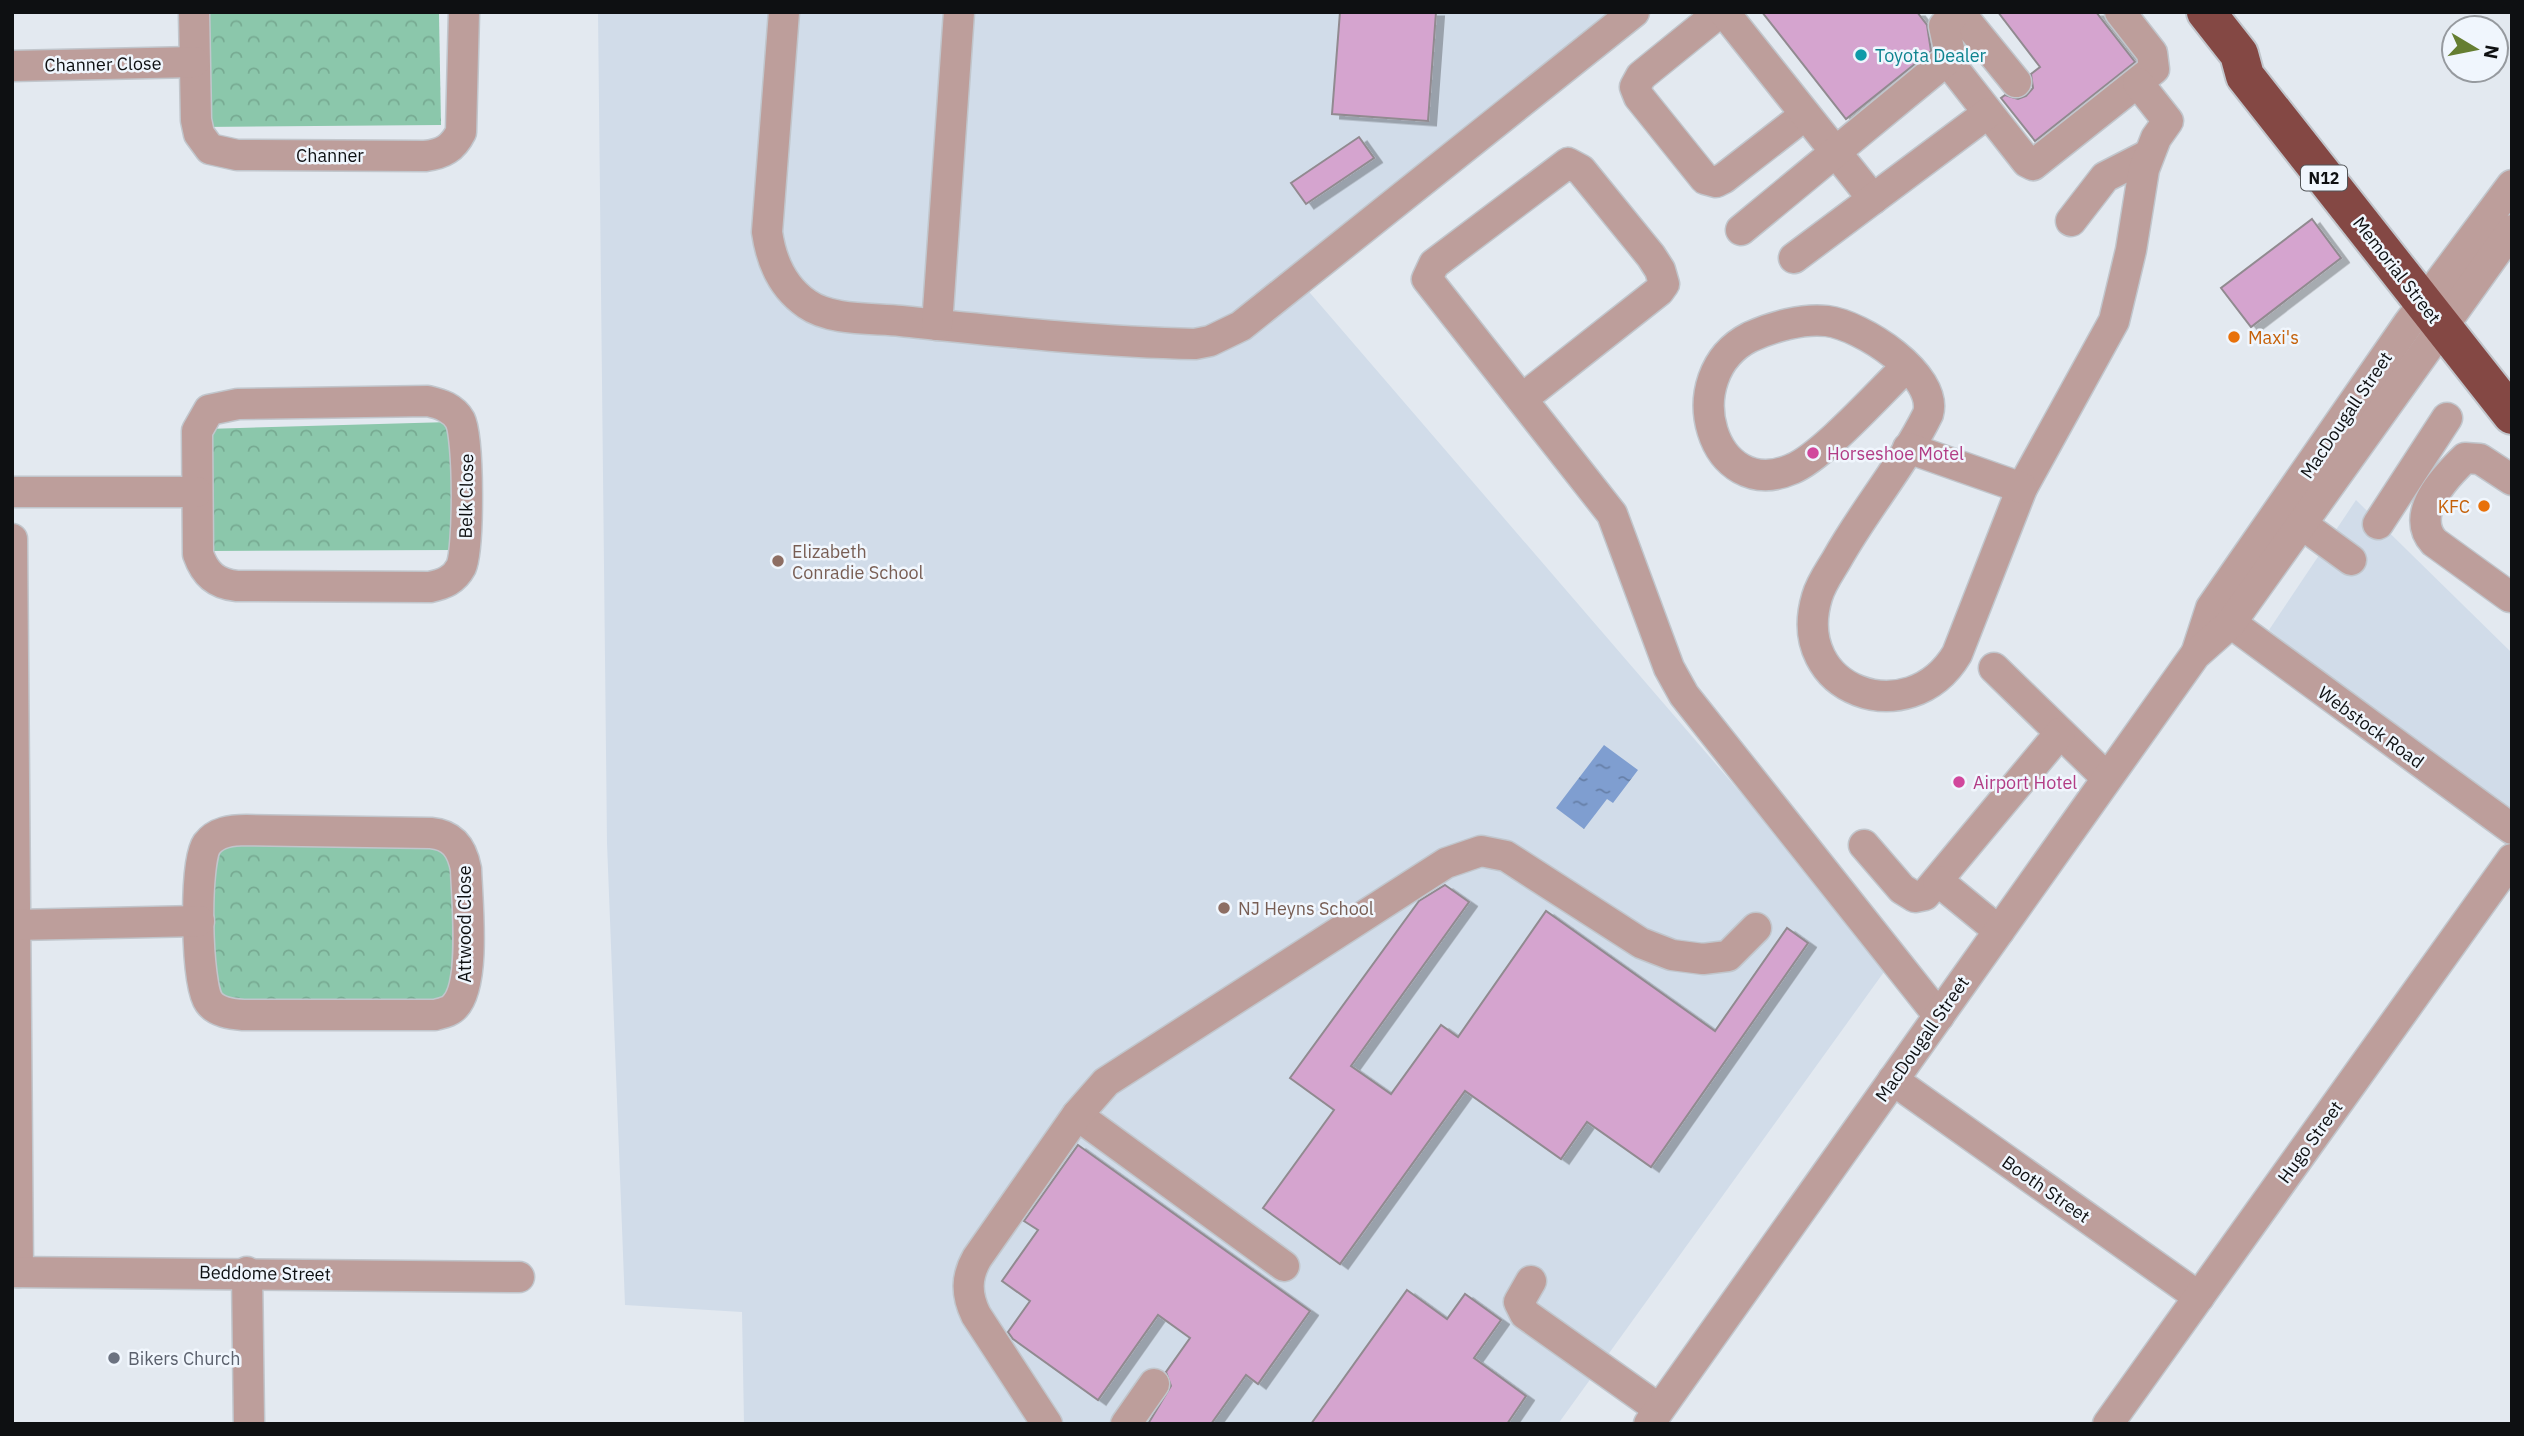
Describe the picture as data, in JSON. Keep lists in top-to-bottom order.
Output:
{
  "streets": {
    "highway": ["N12", "Memorial Street"],
    "street": [
      "Channer Close",
      "Channer",
      "MacDougall Street",
      "Belk Close",
      "Webstock Road",
      "Attwood Close",
      "Hugo Street",
      "Booth Street",
      "Beddome Street"
    ]
  },
  "crossings": [
    ["Channer Close", "Channer"],
    ["Memorial Street", "MacDougall Street"],
    ["MacDougall Street", "Webstock Road"],
    ["MacDougall Street", "Booth Street"],
    ["Hugo Street", "Booth Street"]
  ],
  "places": [
    "Toyota Dealer",
    "Maxi's",
    "Horseshoe Motel",
    "KFC",
    "Elizabeth Conradie School",
    "Airport Hotel",
    "NJ Heyns School",
    "Bikers Church"
  ],
  "north": "right"
}
